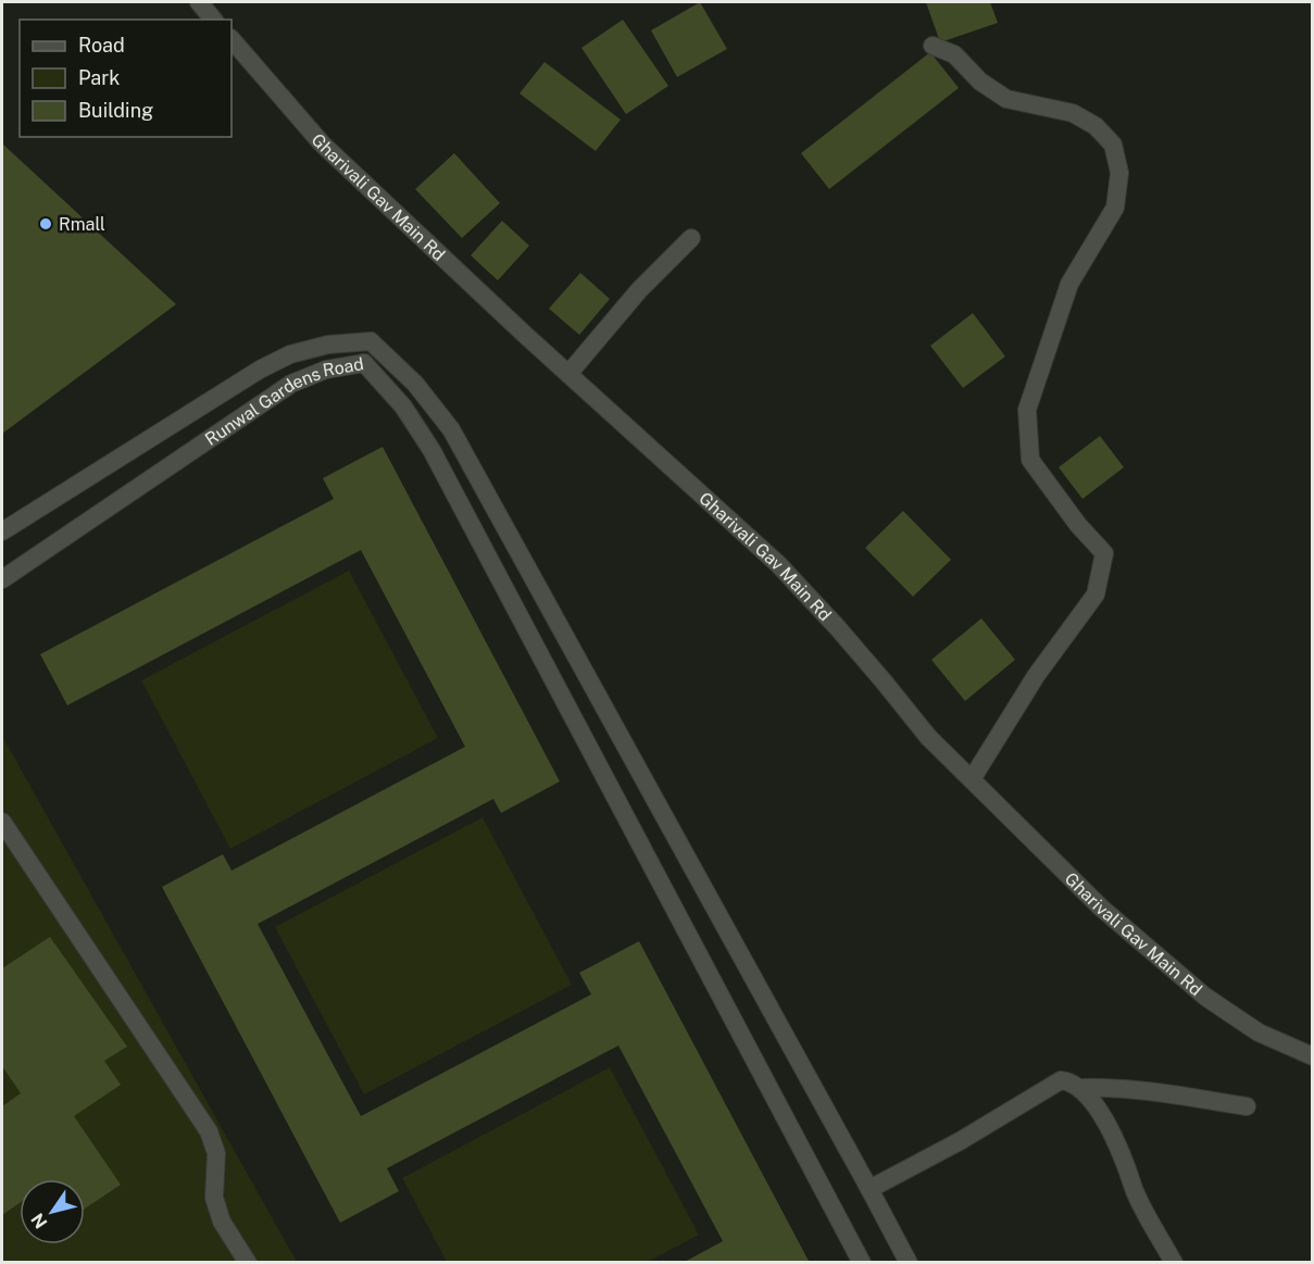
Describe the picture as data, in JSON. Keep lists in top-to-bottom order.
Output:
{
  "streets": {
    "street": ["Gharivali Gav Main Rd", "Runwal Gardens Road"]
  },
  "places": ["Rmall"],
  "legend": ["Road", "Park", "Building"],
  "north": "bottom left"
}
